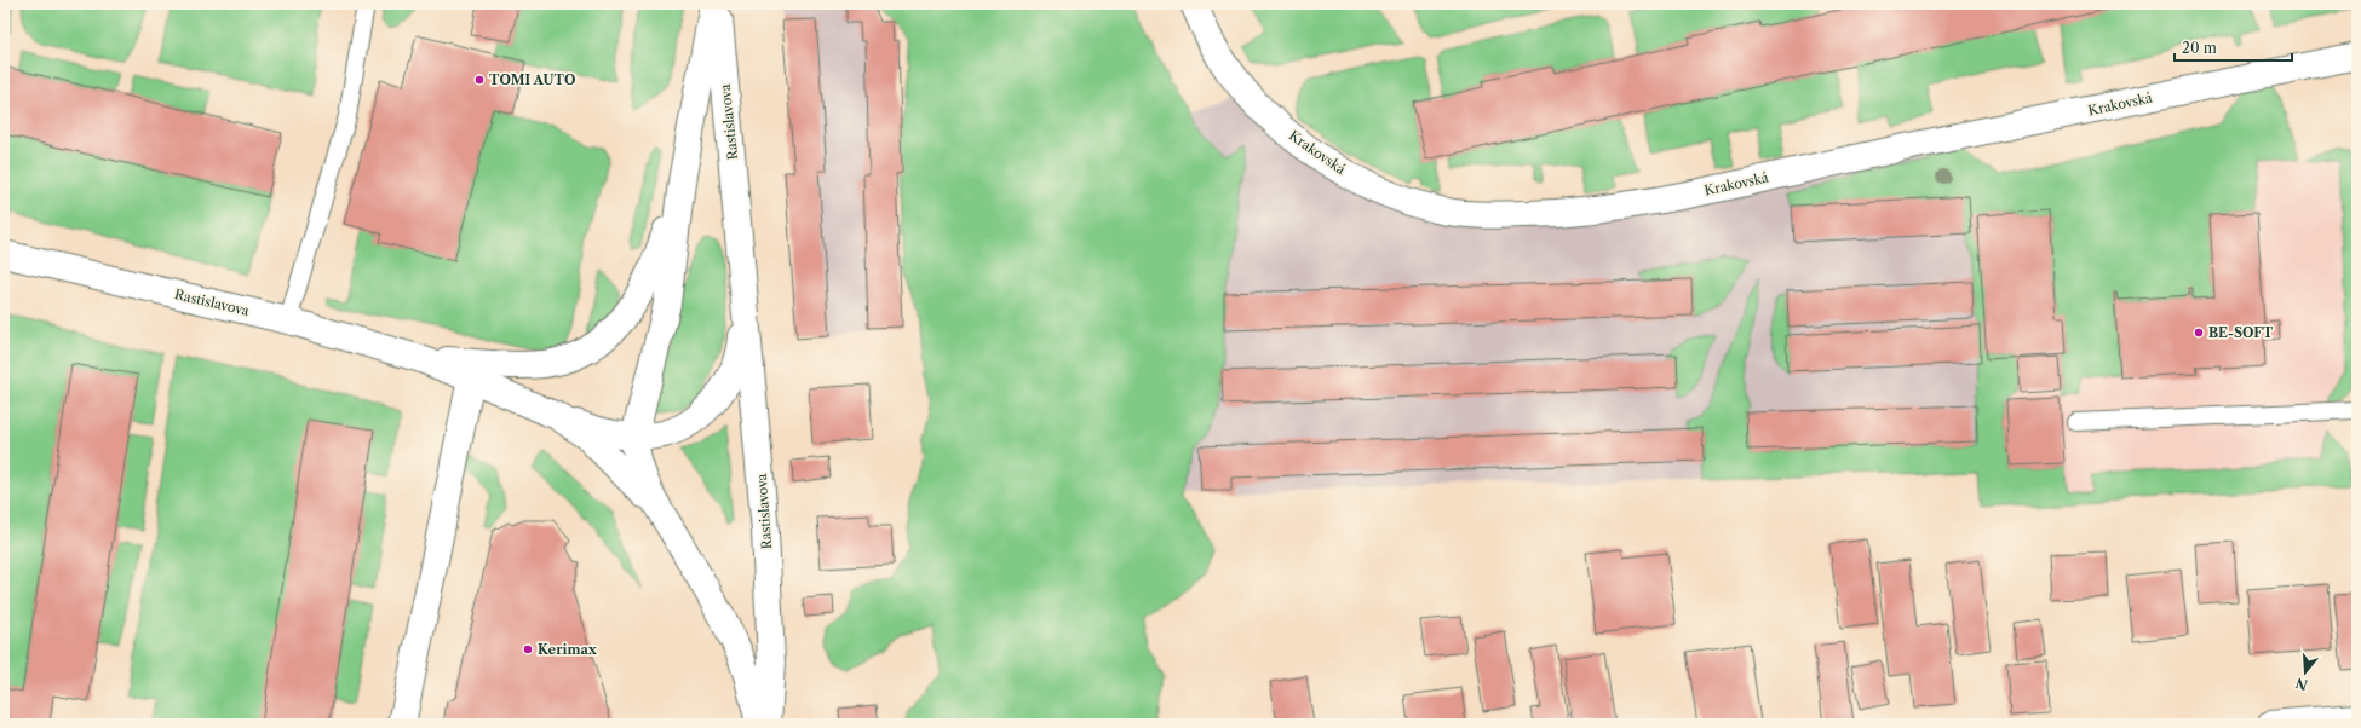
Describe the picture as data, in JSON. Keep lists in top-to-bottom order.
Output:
{
  "streets": {
    "street": ["Krakovská", "Rastislavova"]
  },
  "places": ["TOMI AUTO", "BE-SOFT", "Kerimax"],
  "scale_bar": "20 m",
  "north": "bottom"
}
